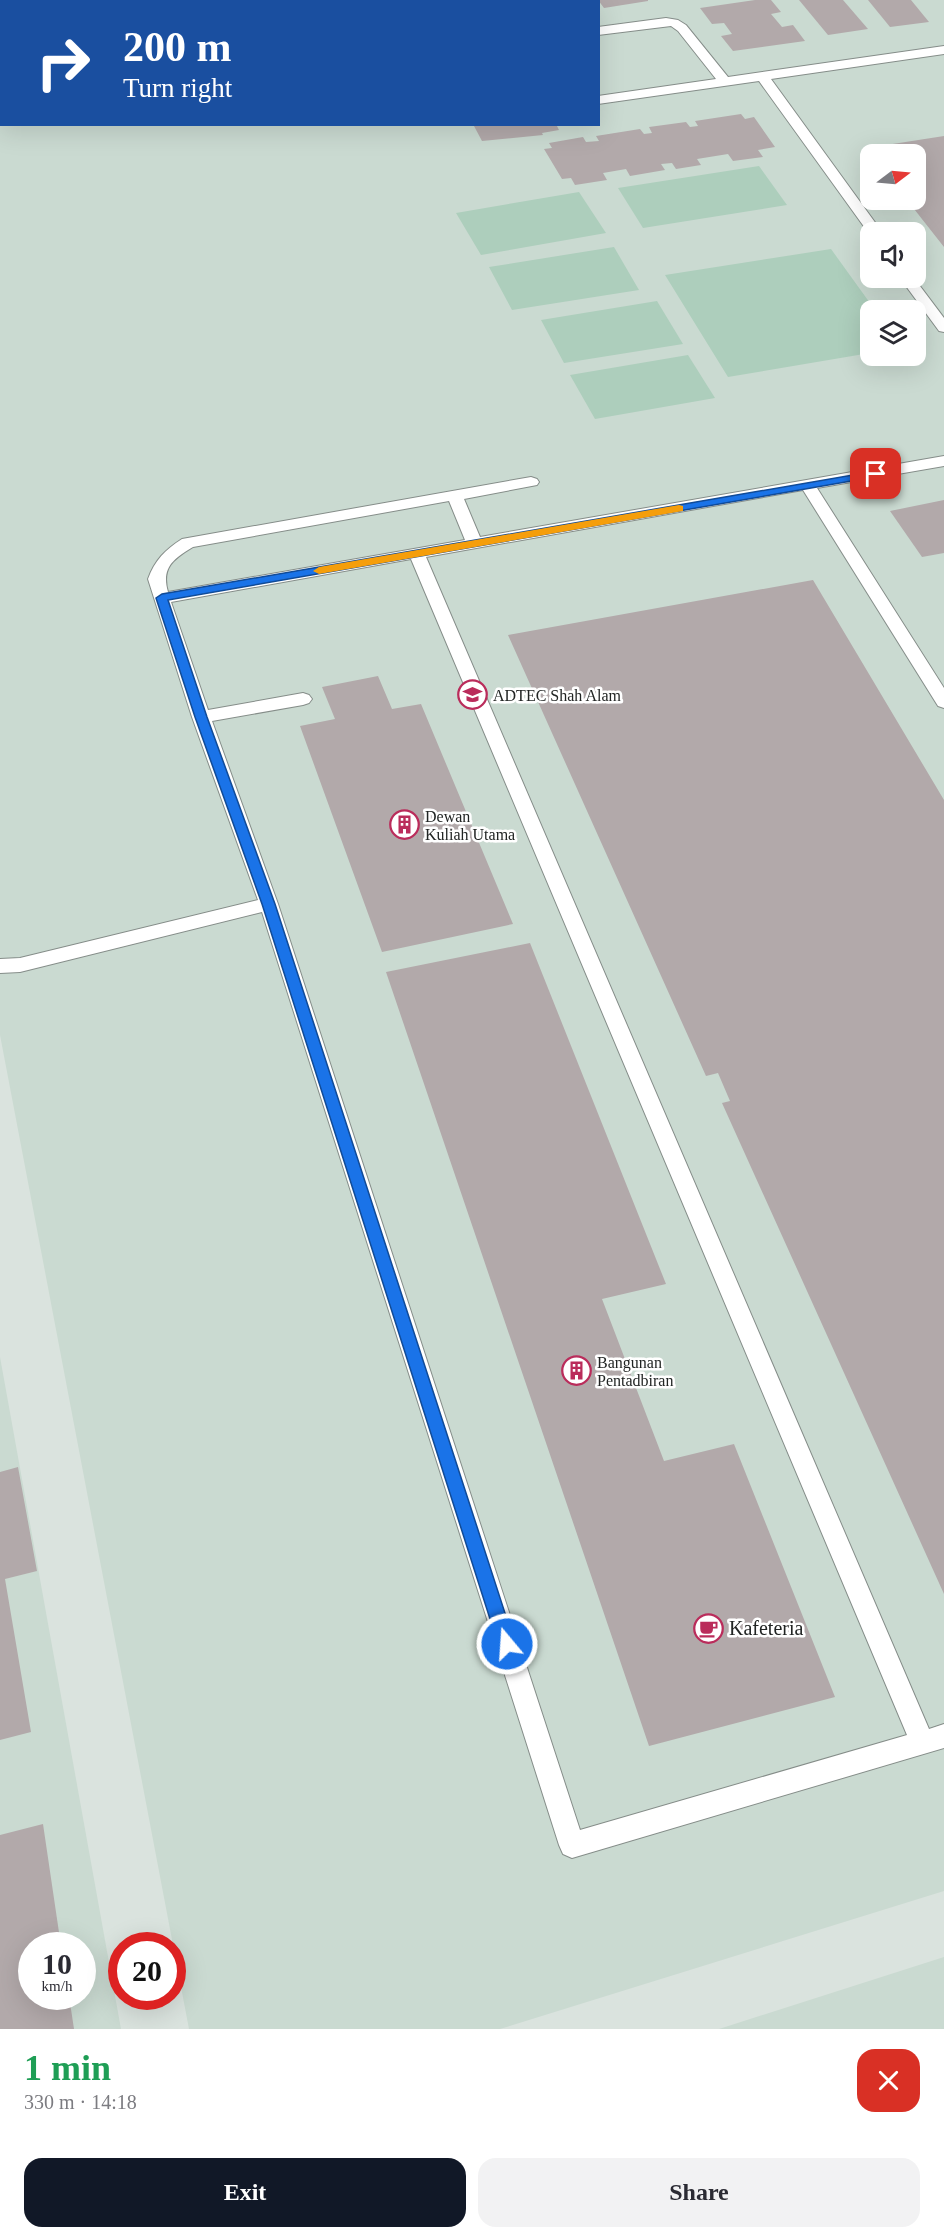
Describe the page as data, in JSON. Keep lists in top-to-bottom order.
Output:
{
  "places": {
    "school or university": ["ADTEC Shah Alam"],
    "building": ["Dewan Kuliah Utama", "Bangunan Pentadbiran"],
    "cafe": ["Kafeteria"]
  },
  "north": "right",
  "page": {
    "turn": ["200 m", "Turn right"],
    "speed": "10 km/h",
    "limit": "20",
    "heading": ["1 min", "330 m · 14:18"],
    "buttons": ["Exit", "Share"]
  }
}
